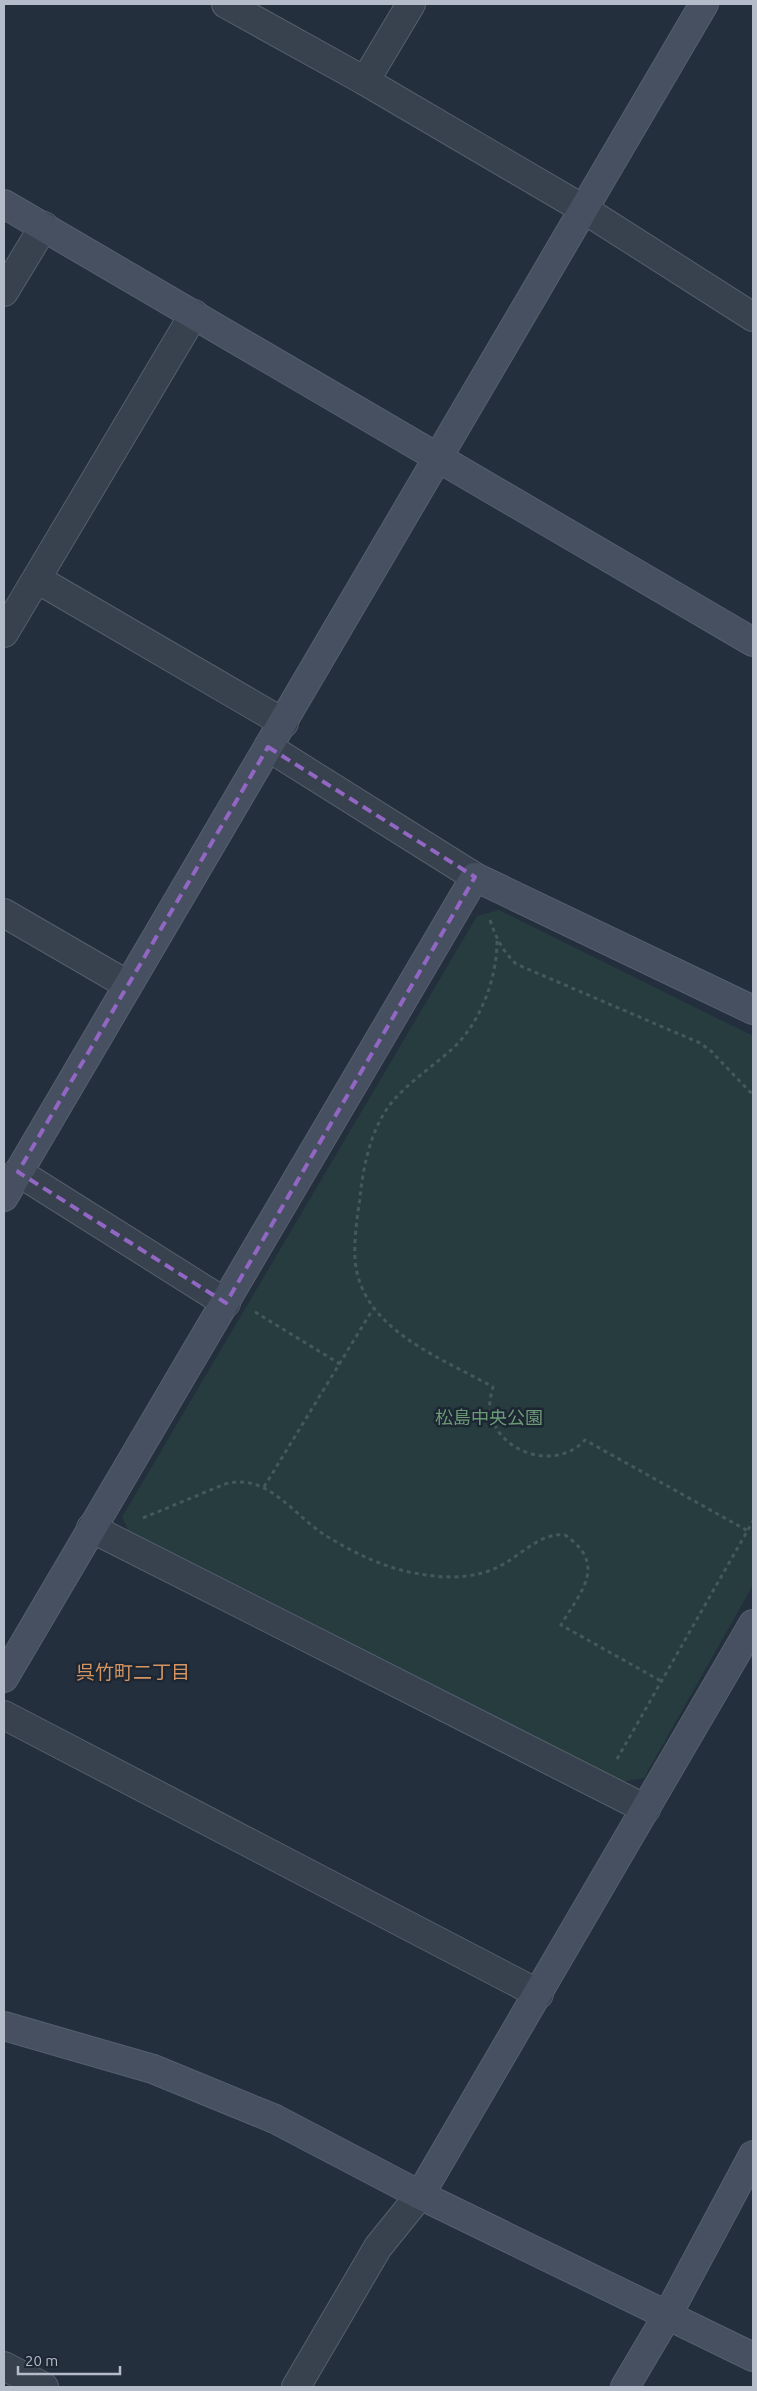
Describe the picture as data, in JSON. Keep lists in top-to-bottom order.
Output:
{
  "districts": ["呉竹町二丁目"],
  "parks": ["松島中央公園"],
  "scale_bar": "20 m"
}
